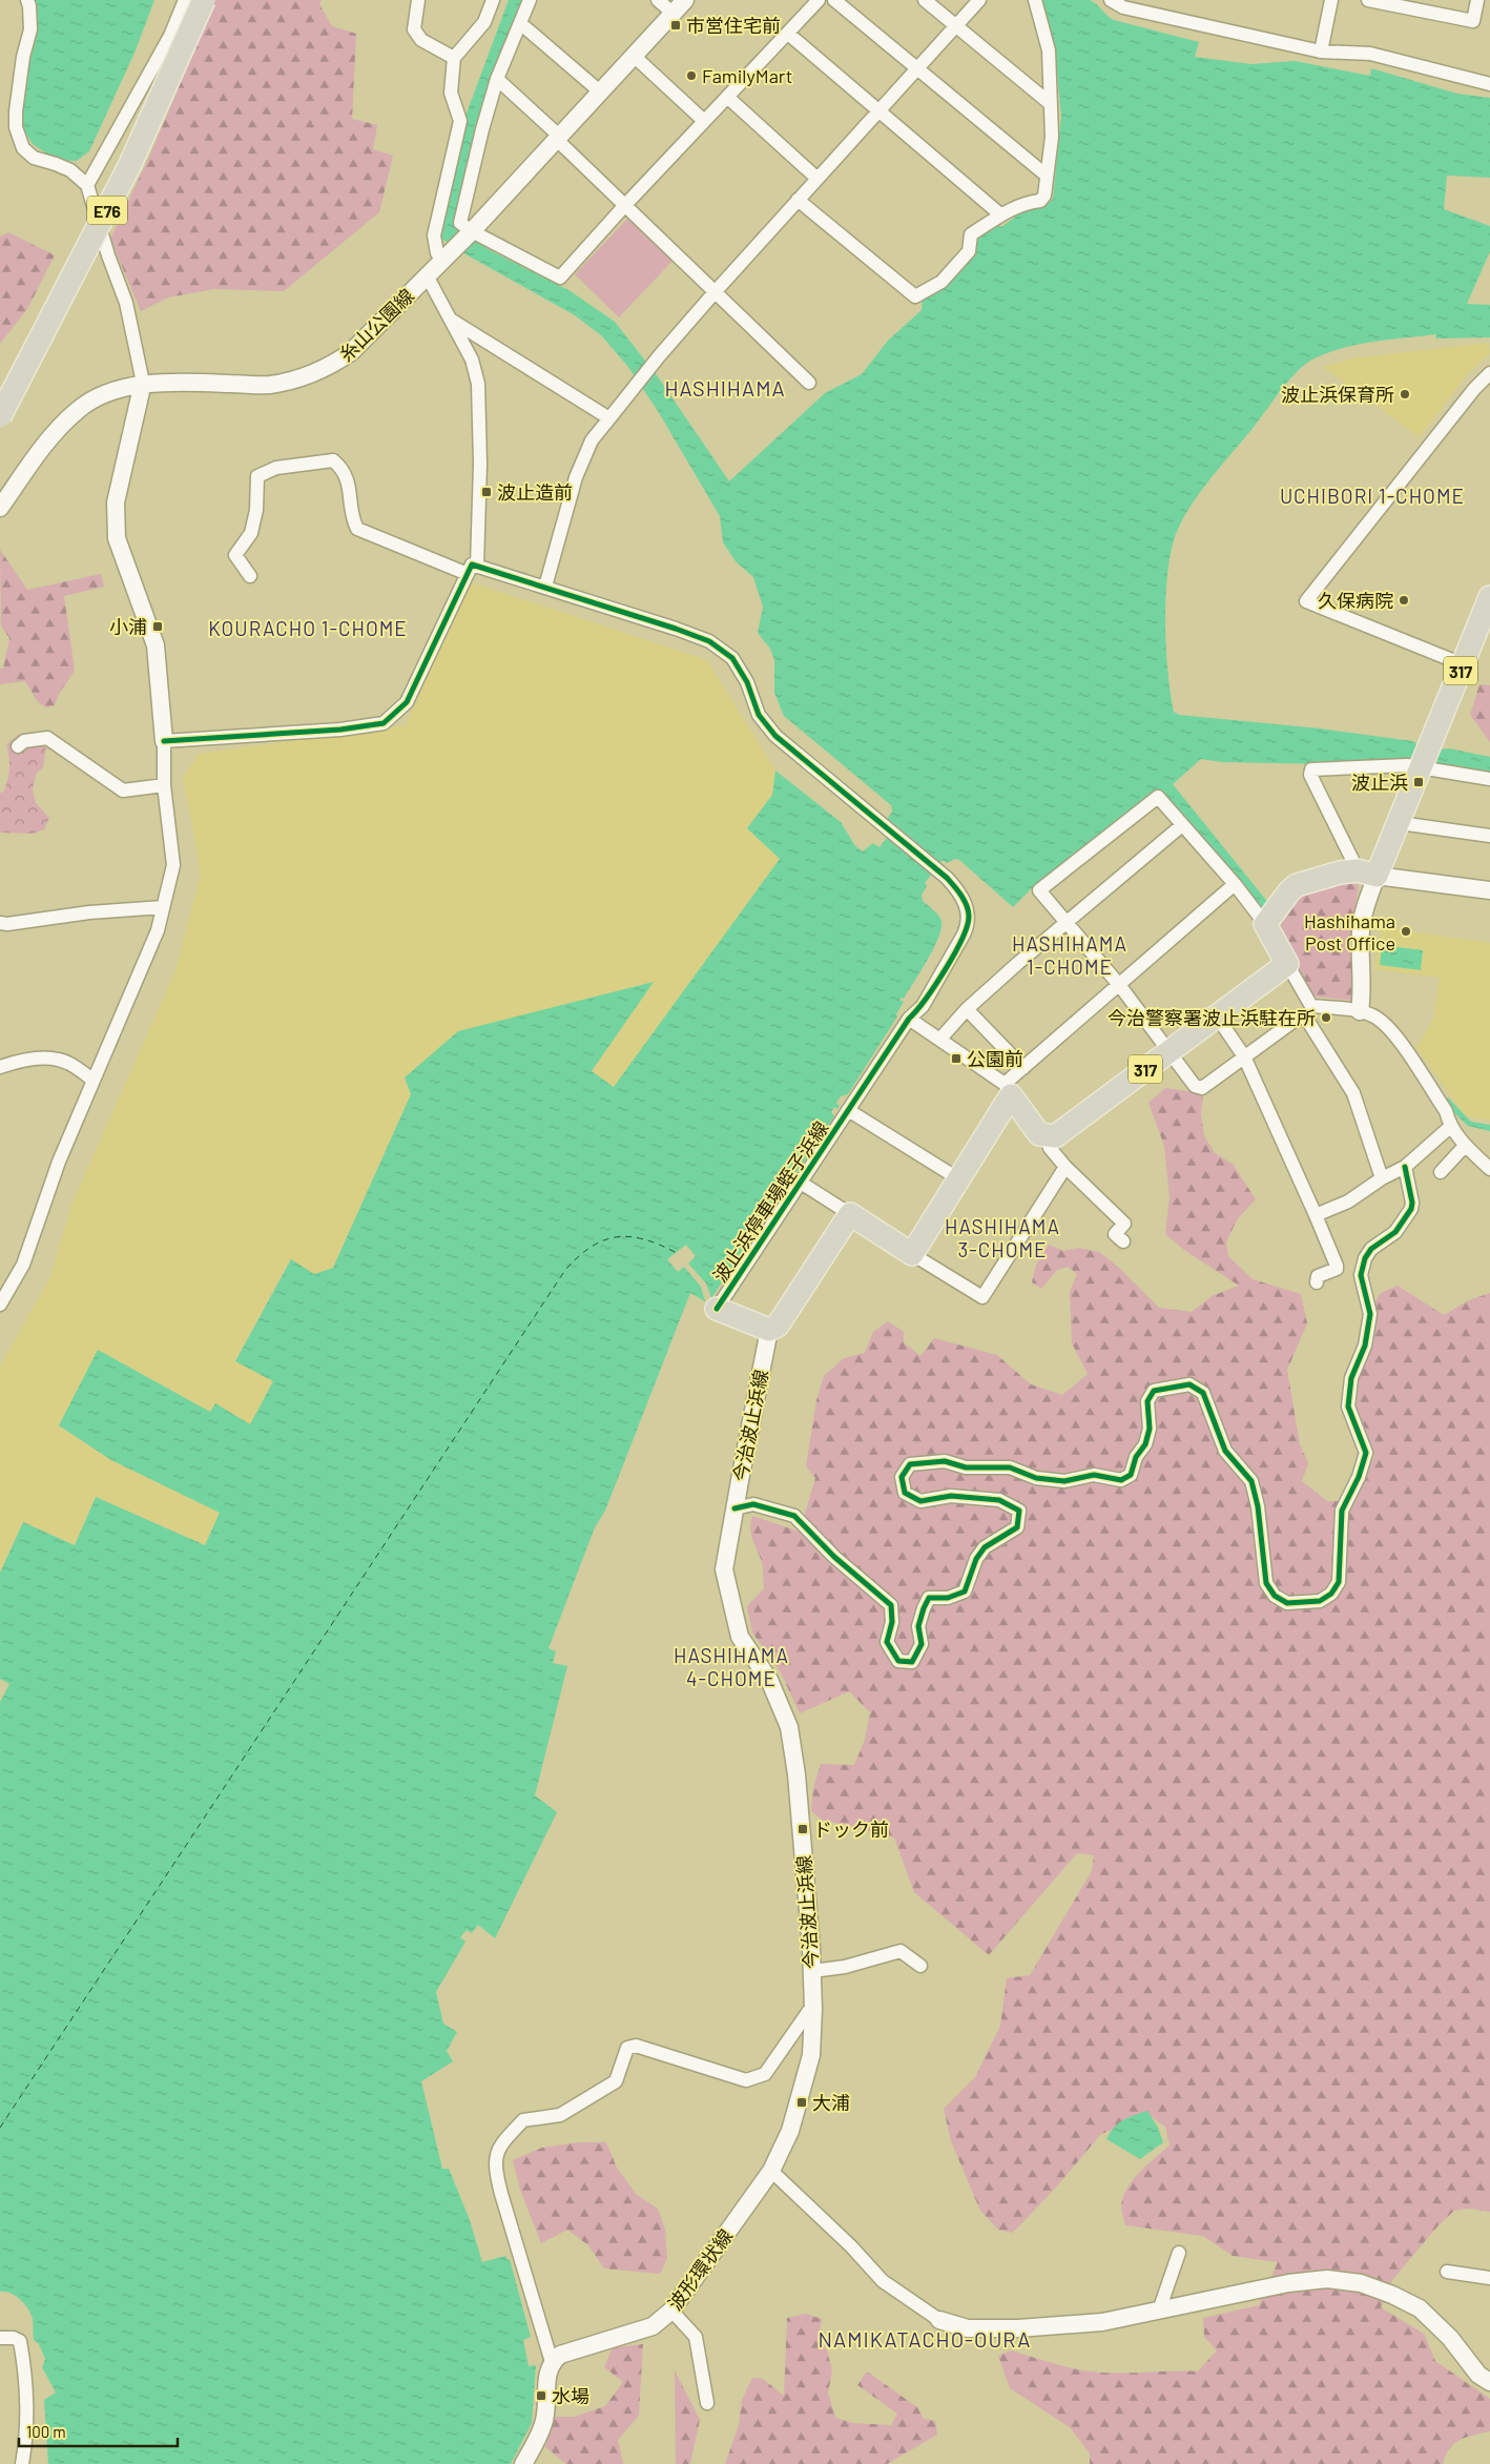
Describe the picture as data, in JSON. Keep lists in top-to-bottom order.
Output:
{
  "streets": {
    "highway": ["E76", "317"],
    "main road": ["糸山公園線", "今治波止浜線", "波形環状線"],
    "street": ["波止浜停車場蛭子浜線"]
  },
  "crossings": [
    ["今治波止浜線", "波形環状線"]
  ],
  "districts": [
    "HASHIHAMA",
    "UCHIBORI 1-CHOME",
    "KOURACHO 1-CHOME",
    "HASHIHAMA 1-CHOME",
    "HASHIHAMA 3-CHOME",
    "HASHIHAMA 4-CHOME",
    "NAMIKATACHO-OURA"
  ],
  "places": {
    "transit": [
      "市営住宅前",
      "波止造前",
      "小浦",
      "波止浜",
      "公園前",
      "ドック前",
      "大浦",
      "水場"
    ],
    "other": [
      "FamilyMart",
      "波止浜保育所",
      "久保病院",
      "Hashihama Post Office",
      "今治警察署波止浜駐在所"
    ]
  },
  "scale_bar": "100 m"
}
